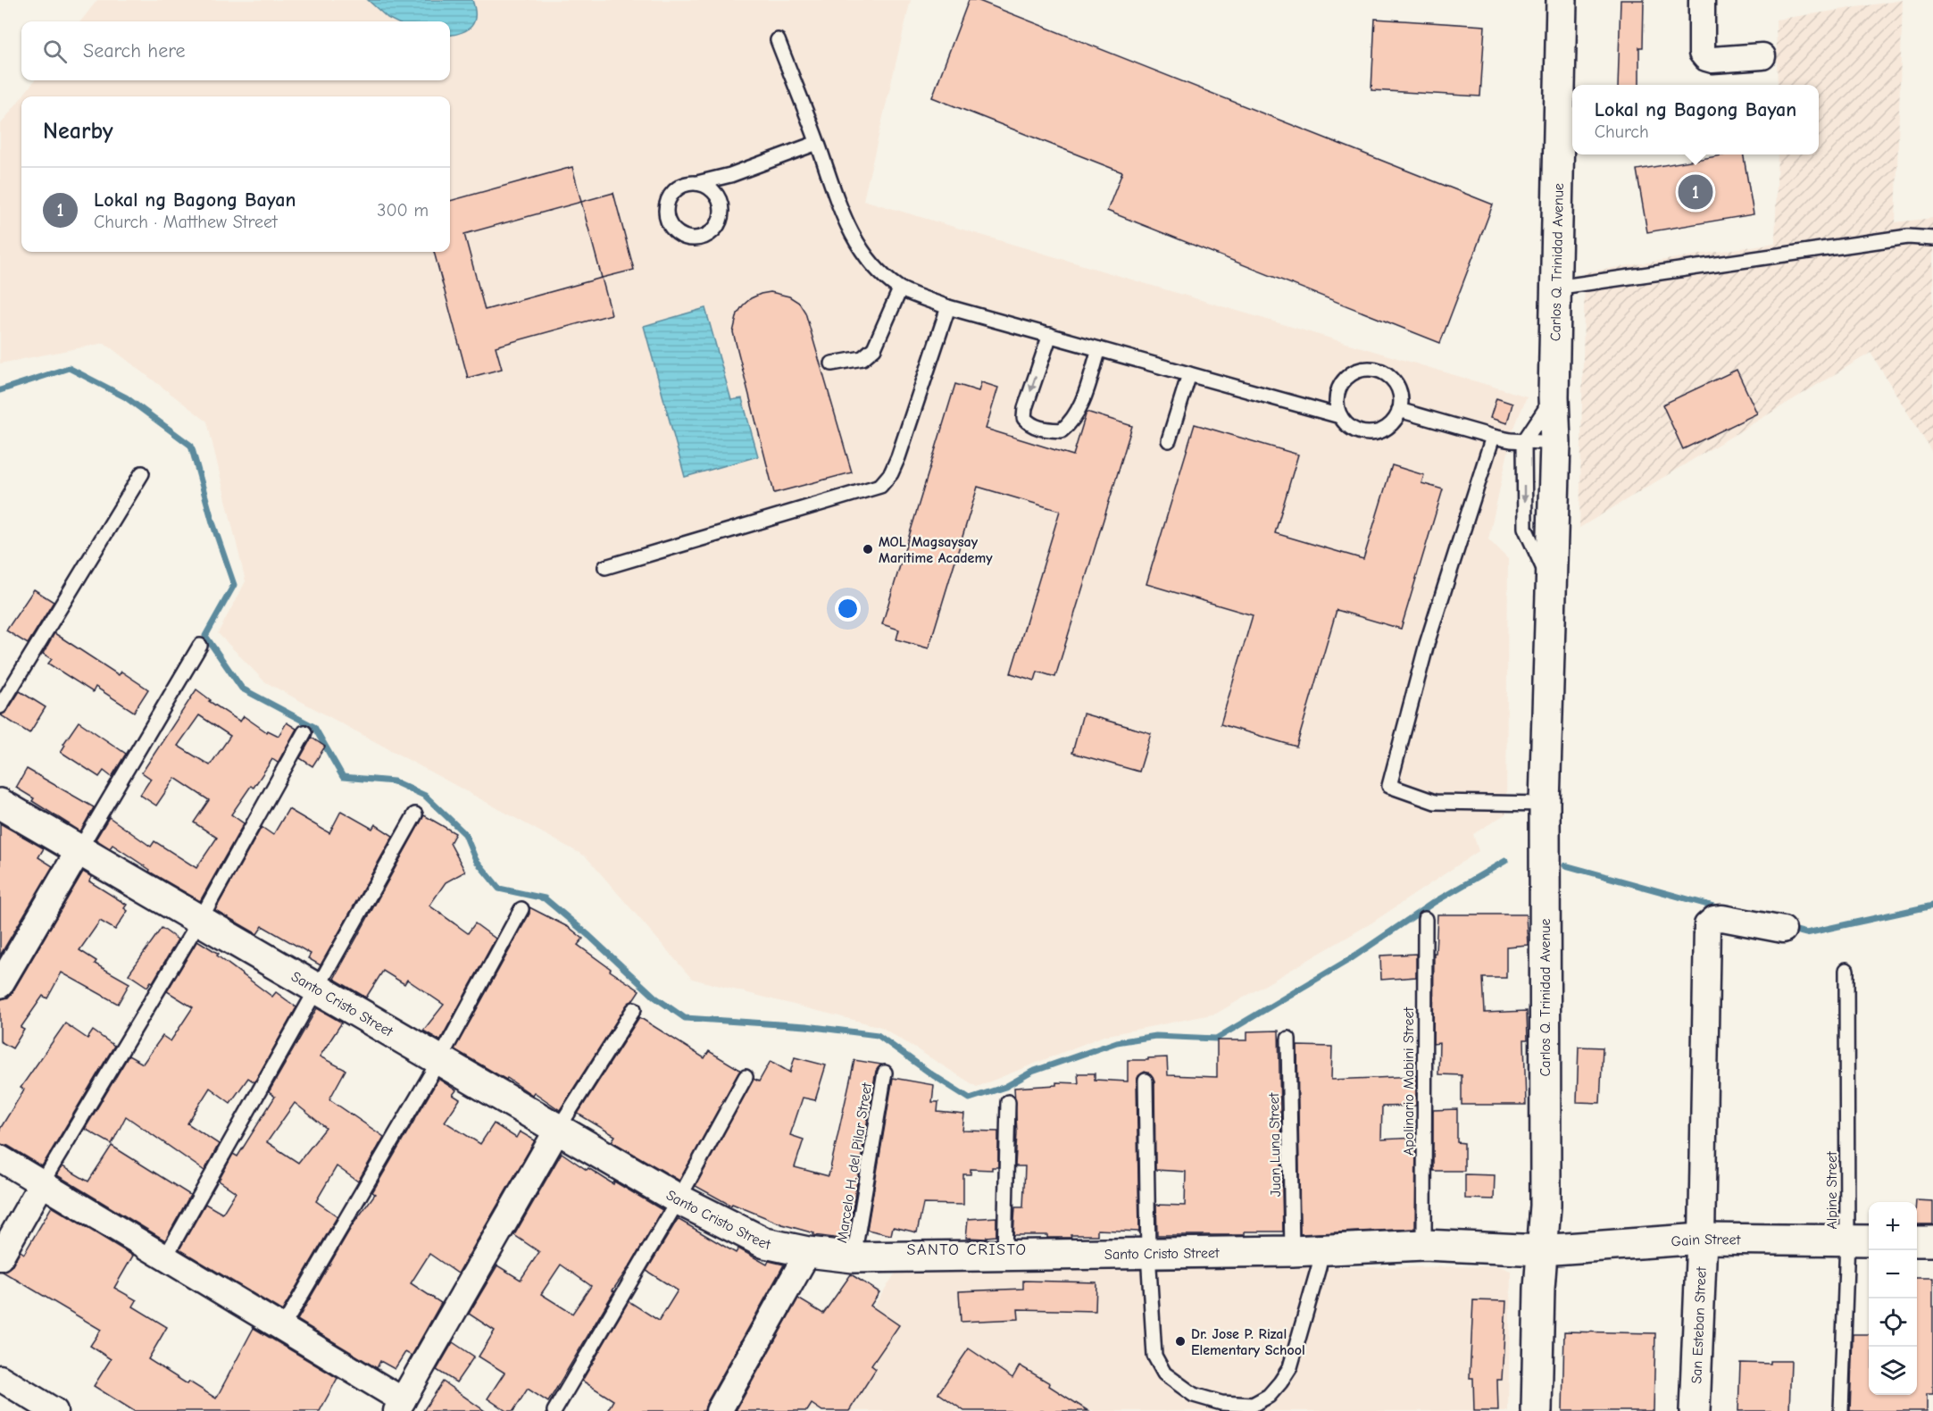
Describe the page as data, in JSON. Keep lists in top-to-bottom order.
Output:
{
  "streets": {
    "street": [
      "Carlos Q. Trinidad Avenue",
      "Santo Cristo Street",
      "Gain Street",
      "San Esteban Street"
    ],
    "lane": [
      "Apolinario Mabini Street",
      "Juan Luna Street",
      "Marcelo H. del Pilar Street",
      "Alpine Street"
    ]
  },
  "crossings": [
    ["Carlos Q. Trinidad Avenue", "Santo Cristo Street"],
    ["Carlos Q. Trinidad Avenue", "Gain Street"],
    ["Santo Cristo Street", "Apolinario Mabini Street"],
    ["Santo Cristo Street", "Juan Luna Street"],
    ["Santo Cristo Street", "Marcelo H. del Pilar Street"],
    ["Santo Cristo Street", "Gain Street"],
    ["Alpine Street", "Gain Street"],
    ["Gain Street", "San Esteban Street"]
  ],
  "districts": ["SANTO CRISTO"],
  "places": ["MOL Magsaysay Maritime Academy", "Dr. Jose P. Rizal Elementary School"],
  "page": {
    "search": "Search here",
    "popup": ["Lokal ng Bagong Bayan", "Church"],
    "heading": "Nearby",
    "list": [
      {
        "mark": "1",
        "name": "Lokal ng Bagong Bayan",
        "note": "Church · Matthew Street",
        "value": "300 m"
      }
    ],
    "pins": "1",
    "map_buttons": ["+", "−"]
  }
}
